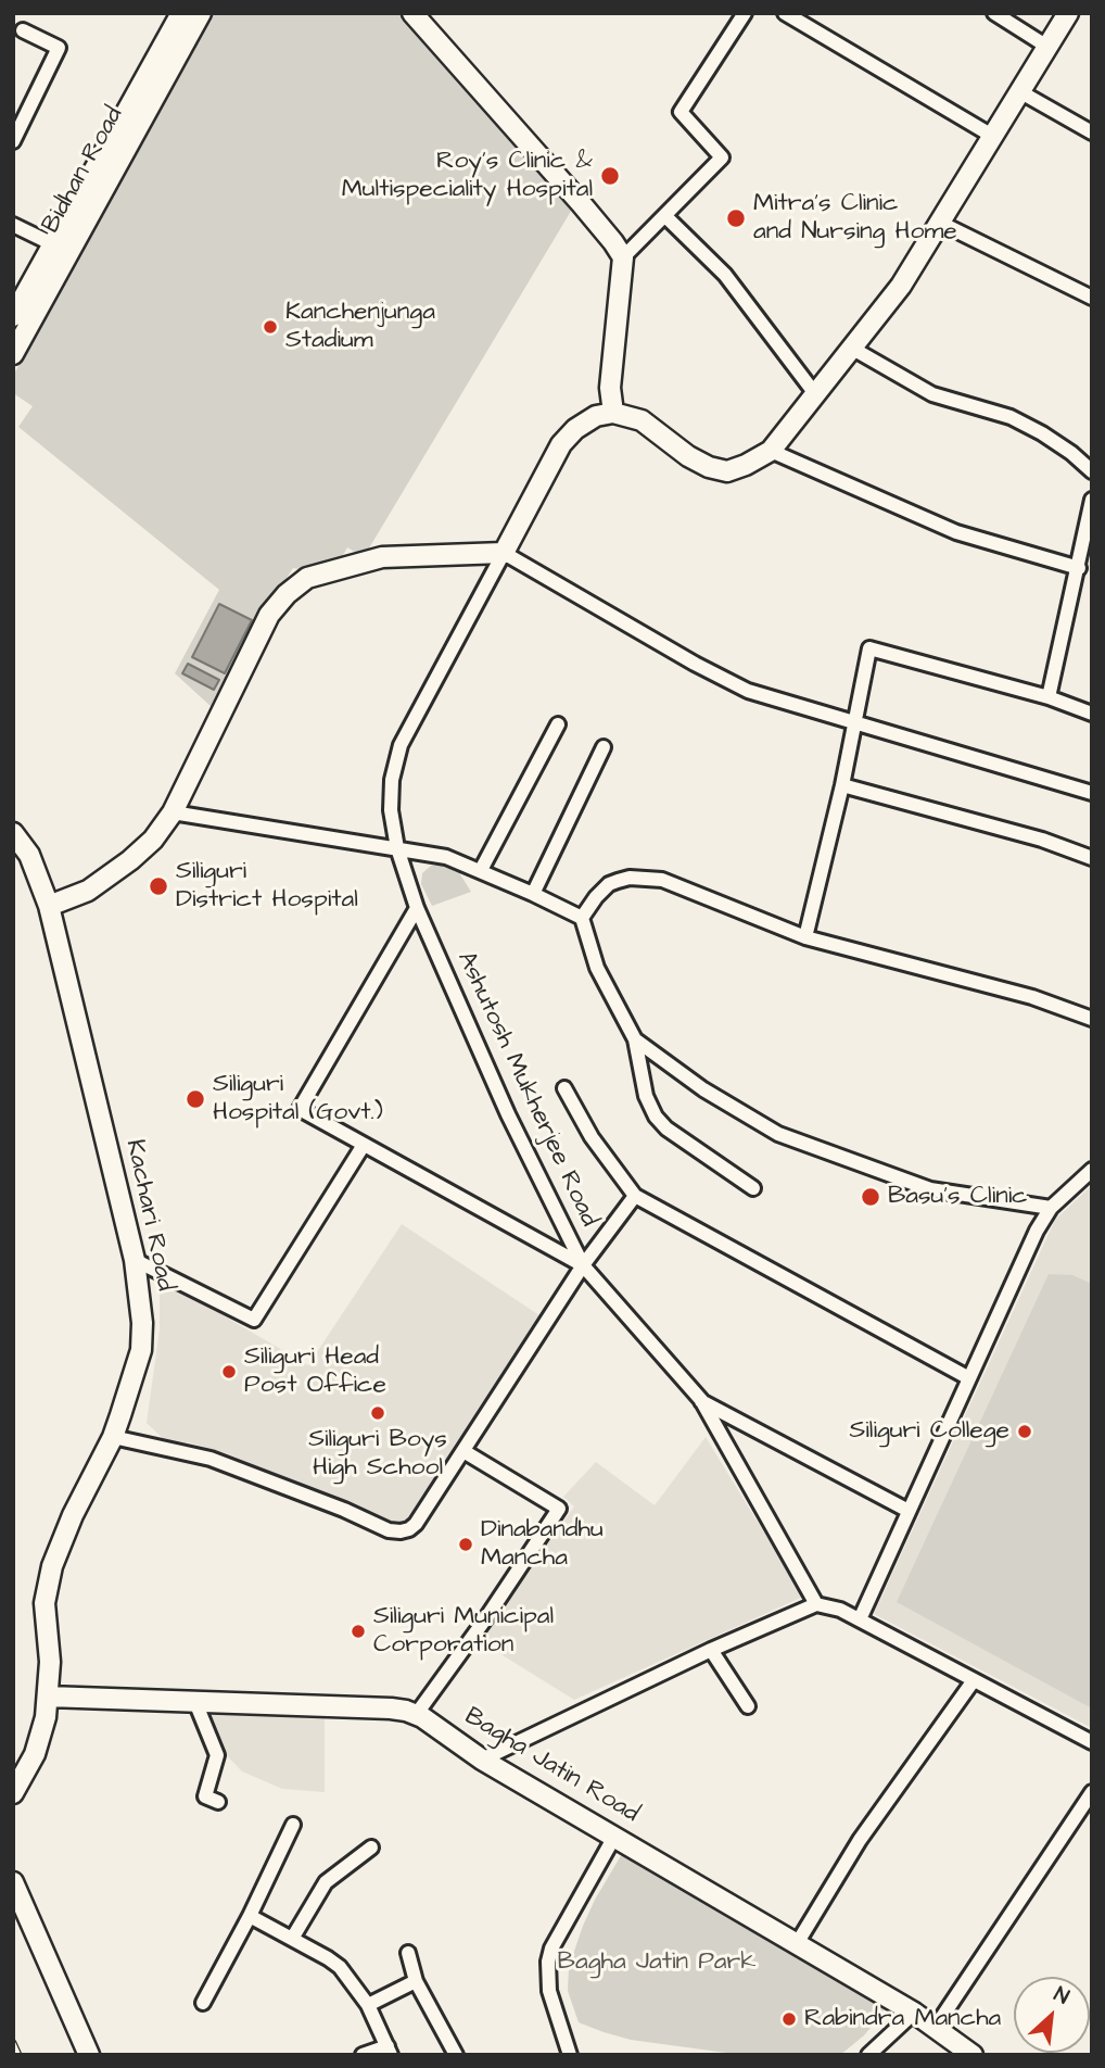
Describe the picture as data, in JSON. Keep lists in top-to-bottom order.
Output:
{
  "streets": {
    "street": [
      "Bidhan Road",
      "Ashutosh Mukherjee Road",
      "Kachari Road",
      "Bagha Jatin Road"
    ]
  },
  "crossings": [
    ["Kachari Road", "Bagha Jatin Road"]
  ],
  "parks": ["Bagha Jatin Park"],
  "places": [
    "Roy's Clinic & Multispeciality Hospital",
    "Mitra's Clinic and Nursing Home",
    "Kanchenjunga Stadium",
    "Siliguri District Hospital",
    "Siliguri Hospital (Govt.)",
    "Basu's Clinic",
    "Siliguri Head Post Office",
    "Siliguri Boys High School",
    "Siliguri College",
    "Dinabandhu Mancha",
    "Siliguri Municipal Corporation",
    "Rabindra Mancha"
  ],
  "north": "top right"
}
